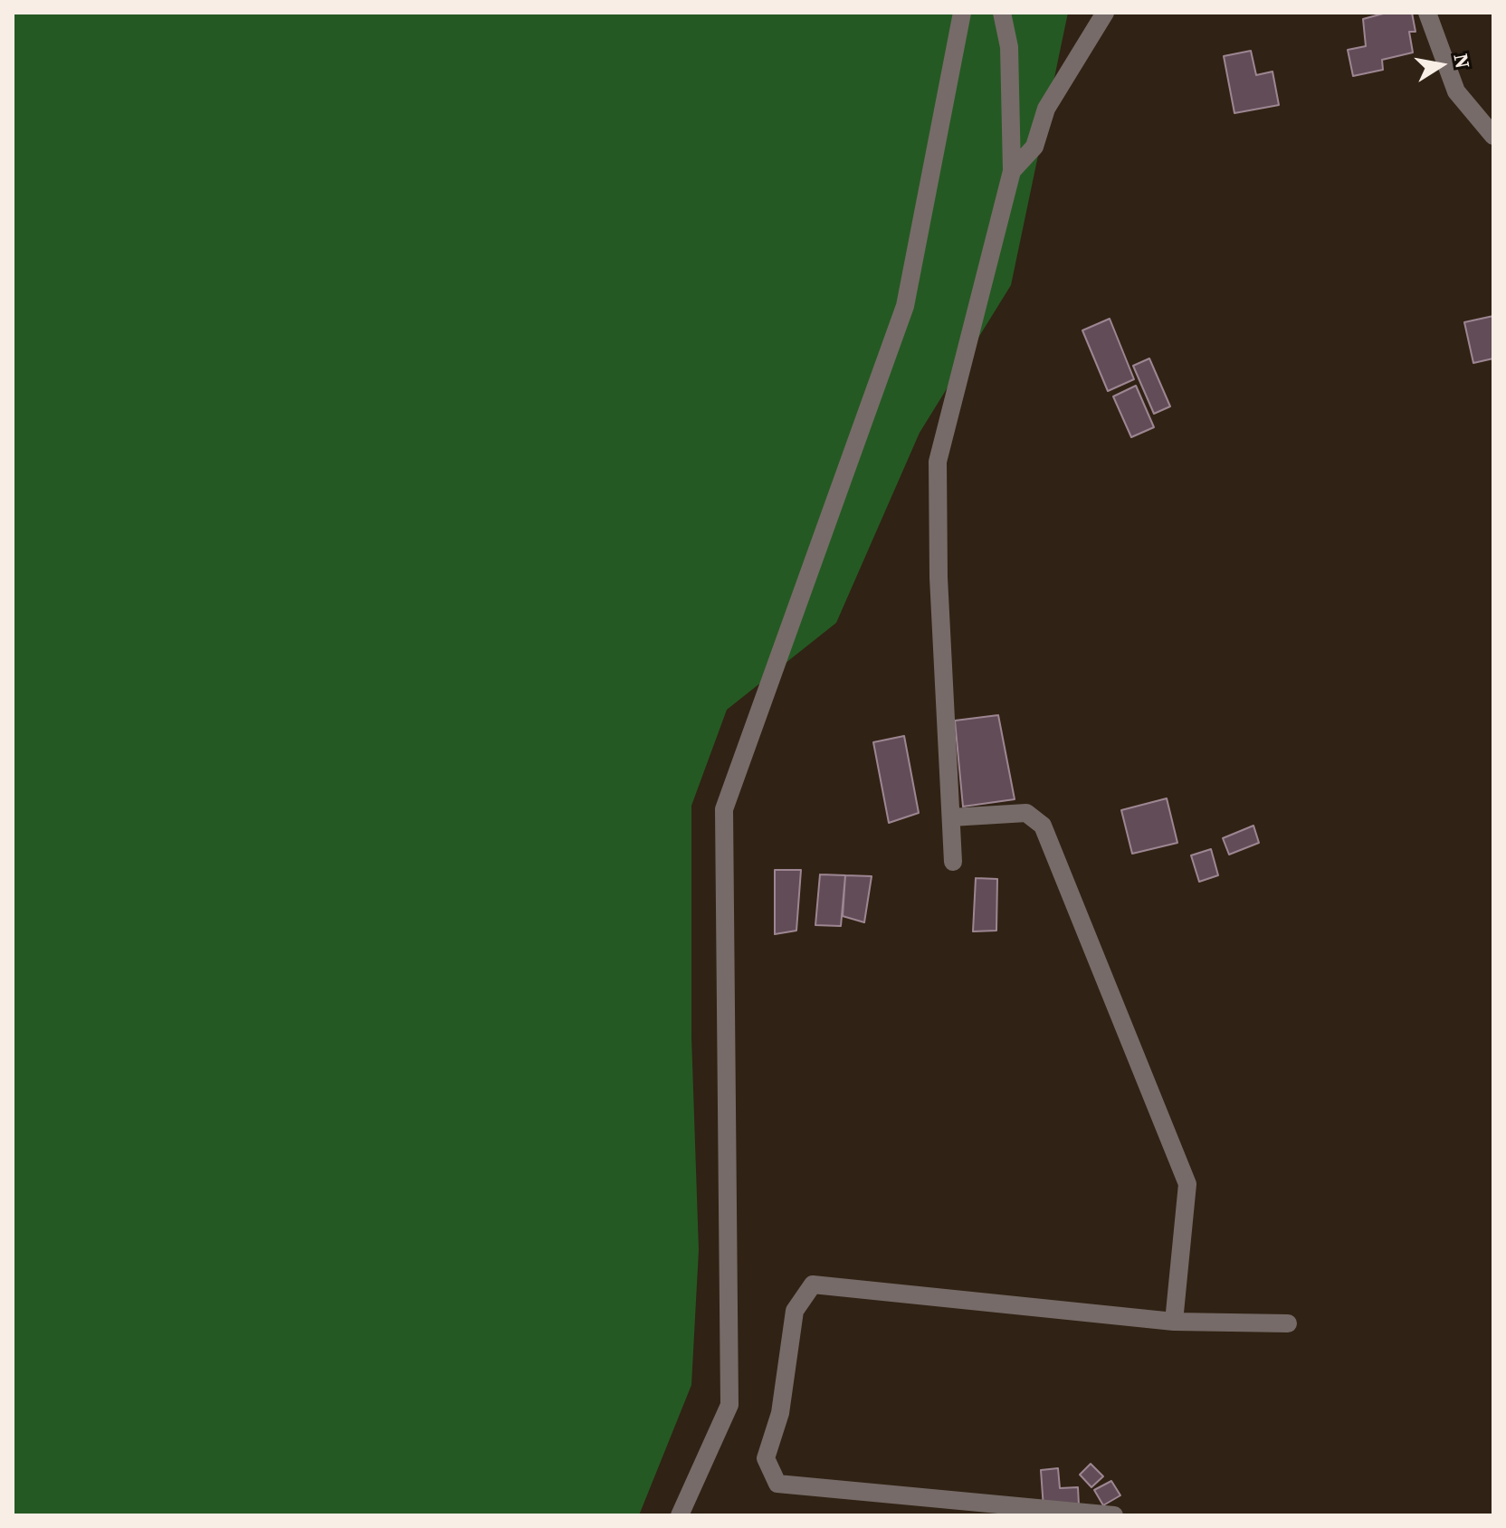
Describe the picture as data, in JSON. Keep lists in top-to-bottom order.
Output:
{
  "north": "right"
}
